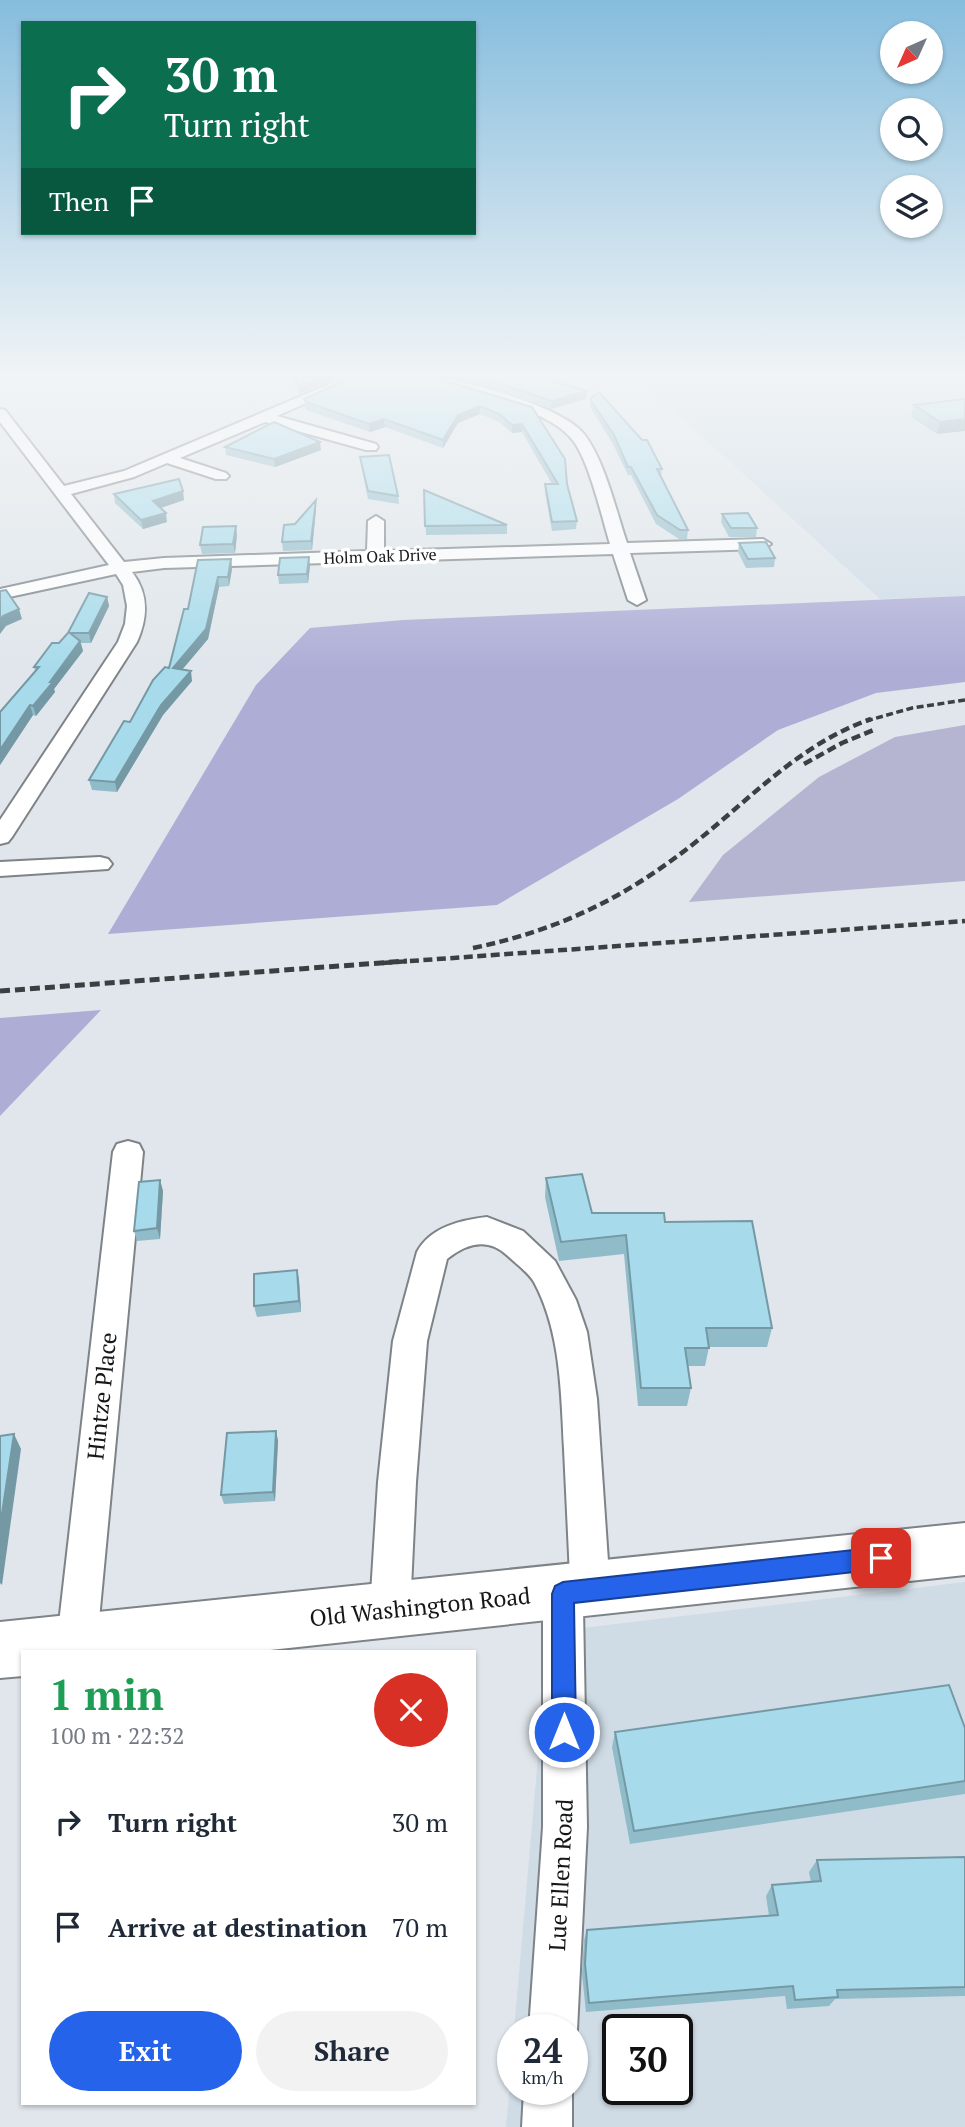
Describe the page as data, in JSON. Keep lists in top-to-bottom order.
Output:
{
  "streets": {
    "main road": ["Old Washington Road"],
    "street": ["Holm Oak Drive", "Hintze Place", "Lue Ellen Road"]
  },
  "crossings": [
    ["Hintze Place", "Old Washington Road"],
    ["Old Washington Road", "Lue Ellen Road"]
  ],
  "north": "bottom left",
  "page": {
    "turn": ["30 m", "Turn right"],
    "then": "Then",
    "heading": ["1 min", "100 m · 22:32"],
    "list": [
      {
        "name": "Turn right",
        "value": "30 m"
      },
      {
        "name": "Arrive at destination",
        "value": "70 m"
      }
    ],
    "buttons": ["Exit", "Share"],
    "speed": "24 km/h",
    "limit": "30"
  }
}
